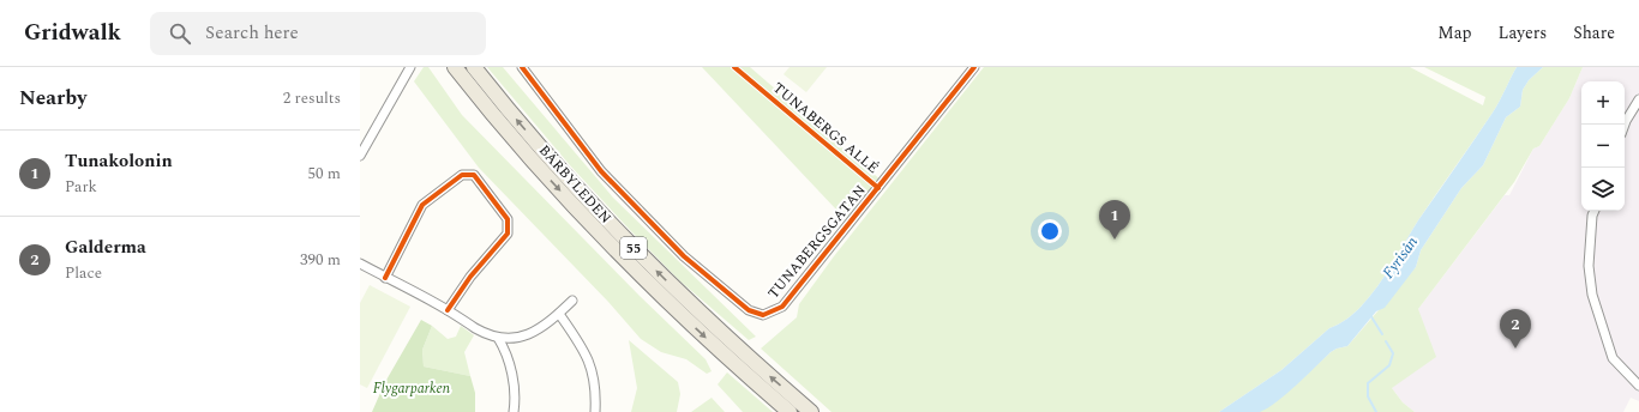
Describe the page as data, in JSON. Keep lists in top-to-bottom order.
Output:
{
  "streets": {
    "main road": ["BÄRBYLEDEN", "55"],
    "street": ["TUNABERGSGATAN"],
    "cycle path": ["TUNABERGS ALLÉ"]
  },
  "water": ["Fyrisån"],
  "parks": ["Flygarparken"],
  "page": {
    "header": "Gridwalk",
    "search": "Search here",
    "nav": ["Map", "Layers", "Share"],
    "heading": ["Nearby", "2 results"],
    "map_buttons": ["+", "−"],
    "list": [
      {
        "mark": "1",
        "name": "Tunakolonin",
        "note": "Park",
        "value": "50 m"
      },
      {
        "mark": "2",
        "name": "Galderma",
        "note": "Place",
        "value": "390 m"
      }
    ],
    "pins": ["1", "2"]
  }
}
